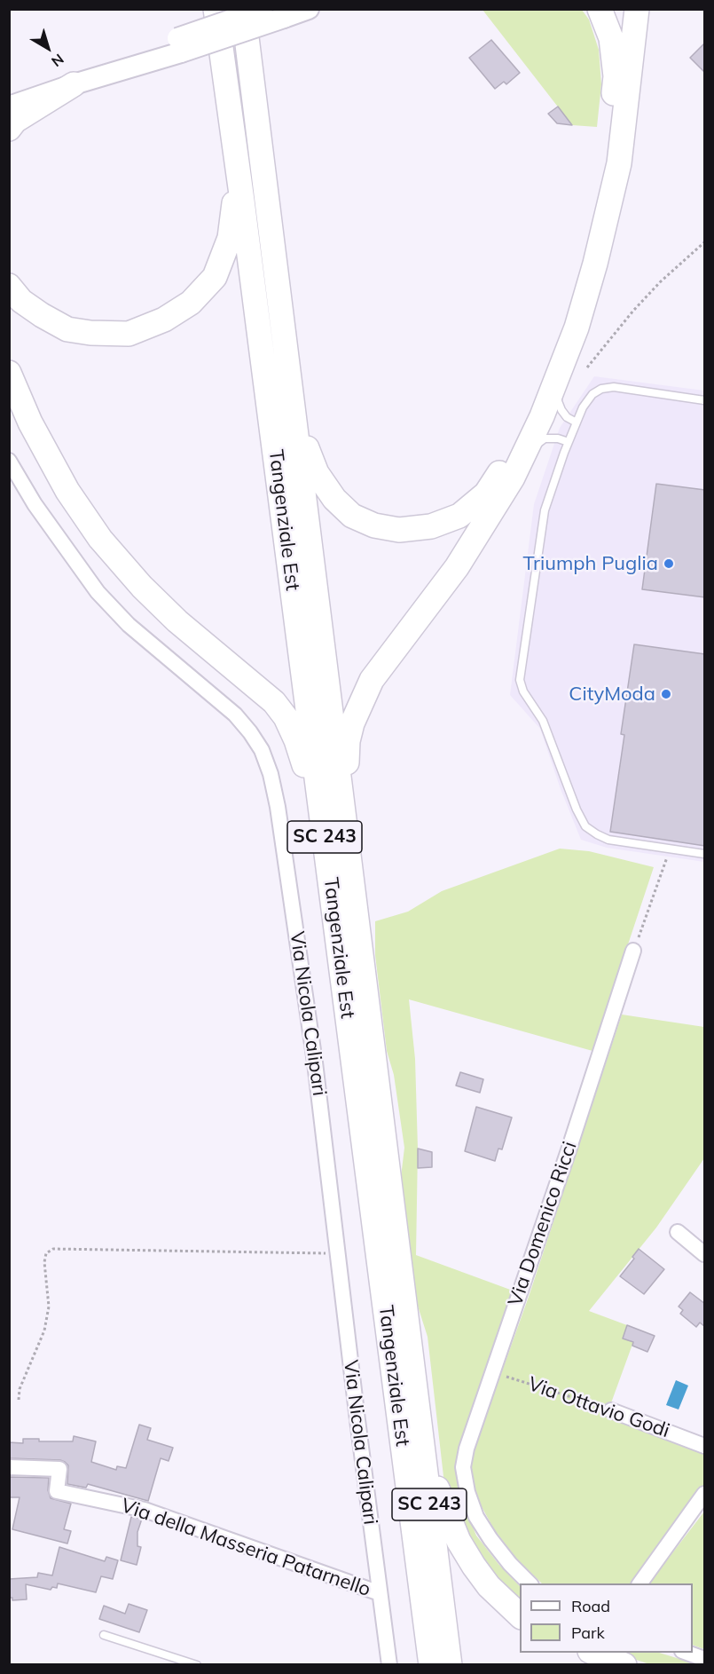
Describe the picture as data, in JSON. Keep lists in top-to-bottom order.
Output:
{
  "streets": {
    "highway": ["Tangenziale Est", "SC 243"],
    "street": [
      "Via Nicola Calipari",
      "Via Domenico Ricci",
      "Via Ottavio Godi",
      "Via della Masseria Patarnello"
    ]
  },
  "crossings": [
    ["Via Nicola Calipari", "Via della Masseria Patarnello"],
    ["Via Domenico Ricci", "Via Ottavio Godi"]
  ],
  "places": ["Triumph Puglia", "CityModa"],
  "legend": ["Road", "Park"],
  "north": "bottom right"
}
